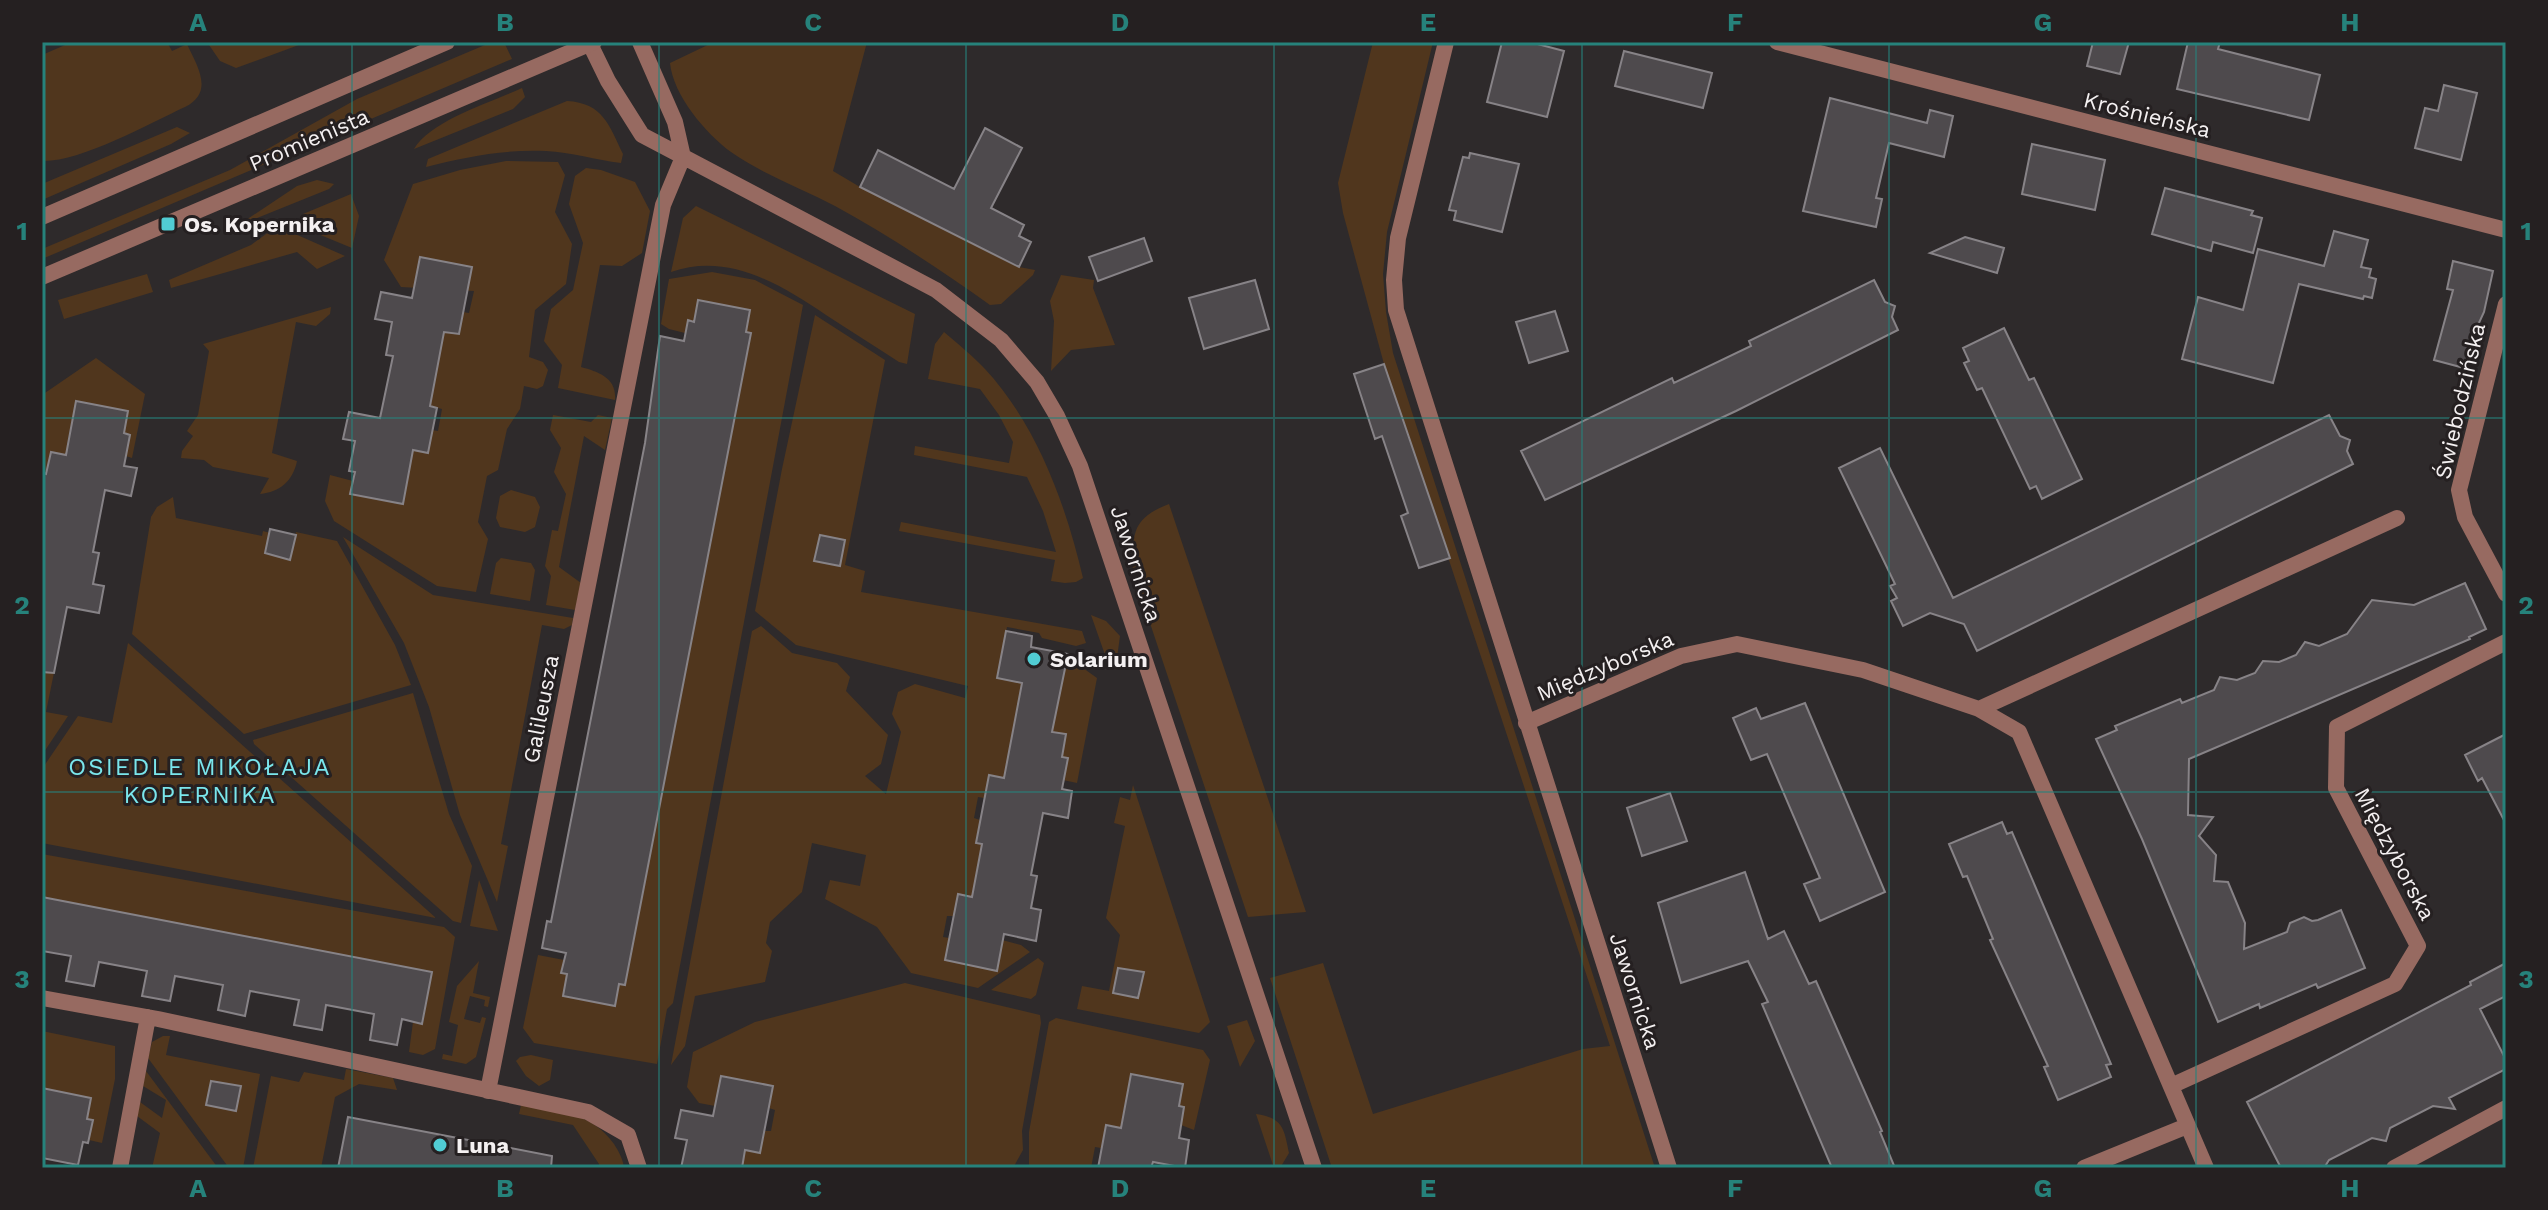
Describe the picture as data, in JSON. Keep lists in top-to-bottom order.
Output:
{
  "streets": {
    "street": [
      "Krośnieńska",
      "Promienista",
      "Świebodzińska",
      "Jawornicka",
      "Międzyborska",
      "Galileusza"
    ]
  },
  "crossings": [
    ["Promienista", "Jawornicka"],
    ["Jawornicka", "Międzyborska"],
    ["Jawornicka", "Galileusza"]
  ],
  "districts": ["OSIEDLE MIKOŁAJA KOPERNIKA"],
  "places": {
    "transit": ["Os. Kopernika"],
    "other": ["Solarium", "Luna"]
  },
  "grid": {
    "columns": [
      "A",
      "B",
      "C",
      "D",
      "E",
      "F",
      "G",
      "H"
    ],
    "rows": ["1", "2", "3"]
  }
}
